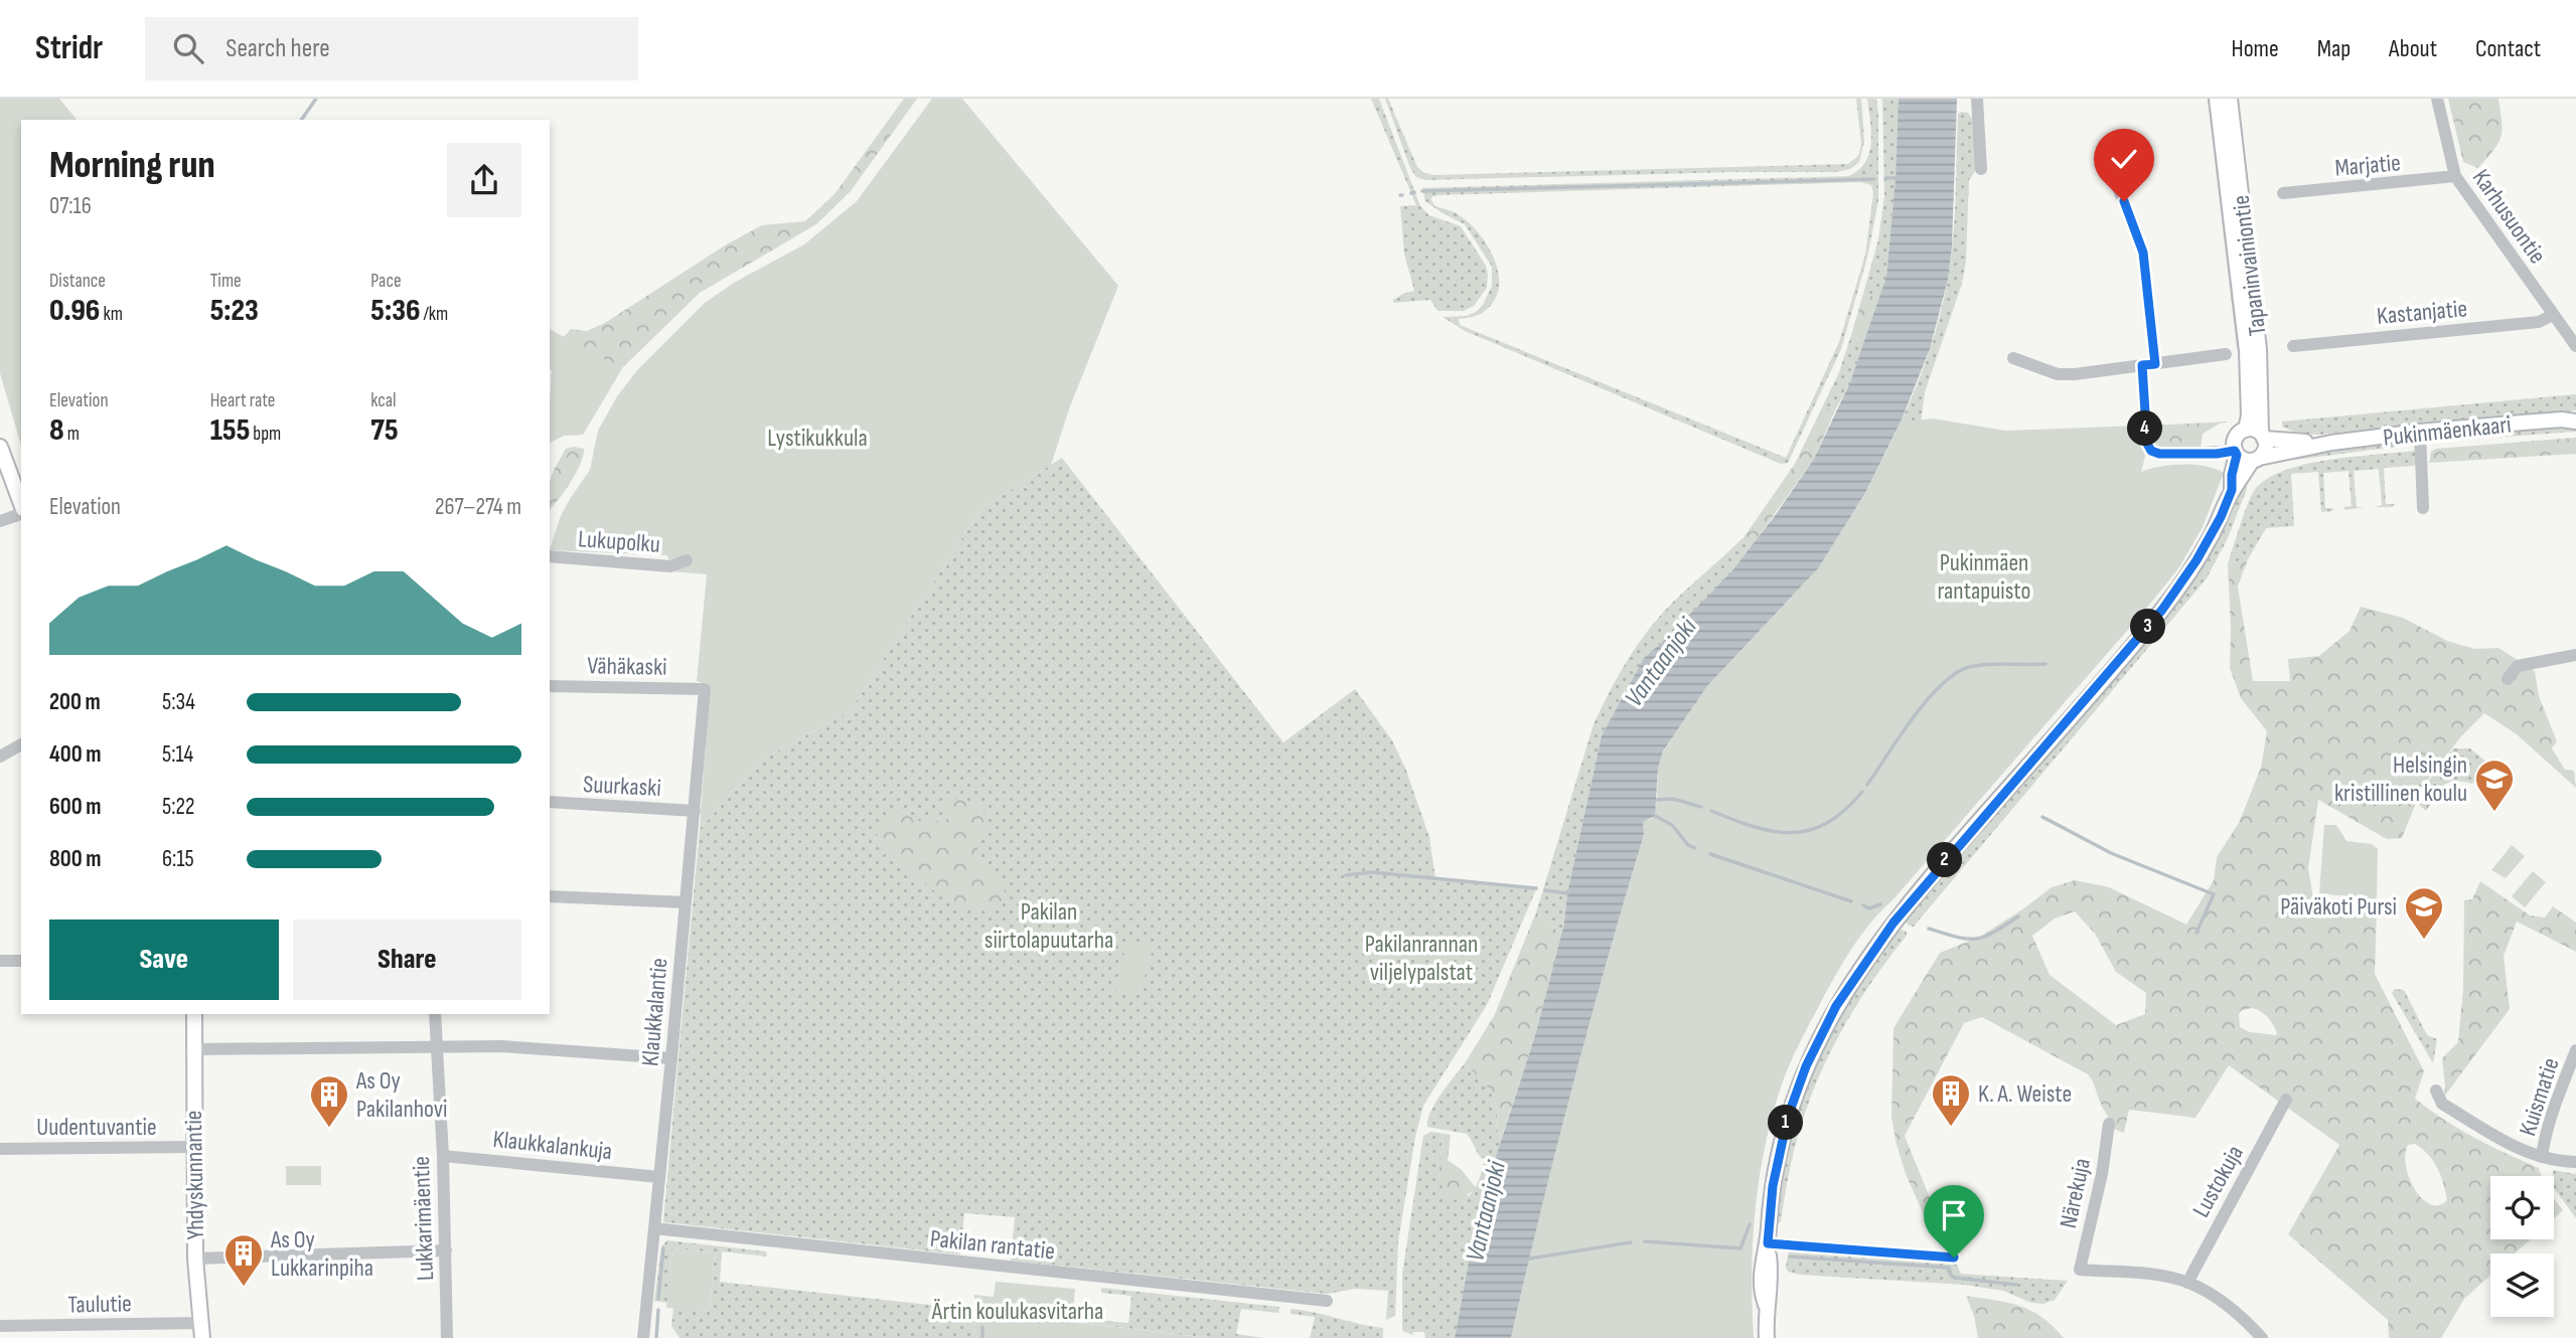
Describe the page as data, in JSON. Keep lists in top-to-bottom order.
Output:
{
  "streets": {
    "main road": ["Tapaninvainiontie", "Pukinmäenkaari", "Yhdyskunnantie"],
    "street": [
      "Marjatie",
      "Karhusuontie",
      "Kastanjatie",
      "Lukupolku",
      "Vähäkaski",
      "Suurkaski",
      "Klaukkalantie",
      "Kuismatie",
      "Uudentuvantie",
      "Klaukkalankuja",
      "Lustokuja",
      "Närekuja",
      "Lukkarimäentie",
      "Pakilan rantatie",
      "Taulutie"
    ]
  },
  "crossings": [
    ["Marjatie", "Karhusuontie"],
    ["Karhusuontie", "Kastanjatie"],
    ["Tapaninvainiontie", "Pukinmäenkaari"],
    ["Vähäkaski", "Klaukkalantie"],
    ["Suurkaski", "Klaukkalantie"],
    ["Klaukkalantie", "Klaukkalankuja"],
    ["Klaukkalantie", "Pakilan rantatie"],
    ["Uudentuvantie", "Yhdyskunnantie"],
    ["Klaukkalankuja", "Lukkarimäentie"],
    ["Yhdyskunnantie", "Taulutie"],
    ["Lustokuja", "Närekuja"]
  ],
  "water": ["Vantaanjoki"],
  "parks": [
    "Lystikukkula",
    "Pukinmäen rantapuisto",
    "Pakilan siirtolapuutarha",
    "Pakilanrannan viljelypalstat",
    "Ärtin koulukasvitarha"
  ],
  "places": {
    "school or university": ["Helsingin kristillinen koulu", "Päiväkoti Pursi"],
    "building": ["K. A. Weiste", "As Oy Pakilanhovi", "As Oy Lukkarinpiha"]
  },
  "page": {
    "header": "Stridr",
    "search": "Search here",
    "nav": [
      "Home",
      "Map",
      "About",
      "Contact"
    ],
    "heading": ["Morning run", "07:16"],
    "stats": [
      ["Distance", "0.96 km"],
      ["Time", "5:23"],
      ["Pace", "5:36 /km"],
      ["Elevation", "8 m"],
      ["Heart rate", "155 bpm"],
      ["kcal", "75"]
    ],
    "pins": [
      "4",
      "3",
      "2",
      "1"
    ],
    "chart": ["Elevation", "267–274 m"],
    "list": [
      {
        "name": "200 m",
        "note": "5:34"
      },
      {
        "name": "400 m",
        "note": "5:14"
      },
      {
        "name": "600 m",
        "note": "5:22"
      },
      {
        "name": "800 m",
        "note": "6:15"
      }
    ],
    "buttons": ["Save", "Share"]
  }
}
